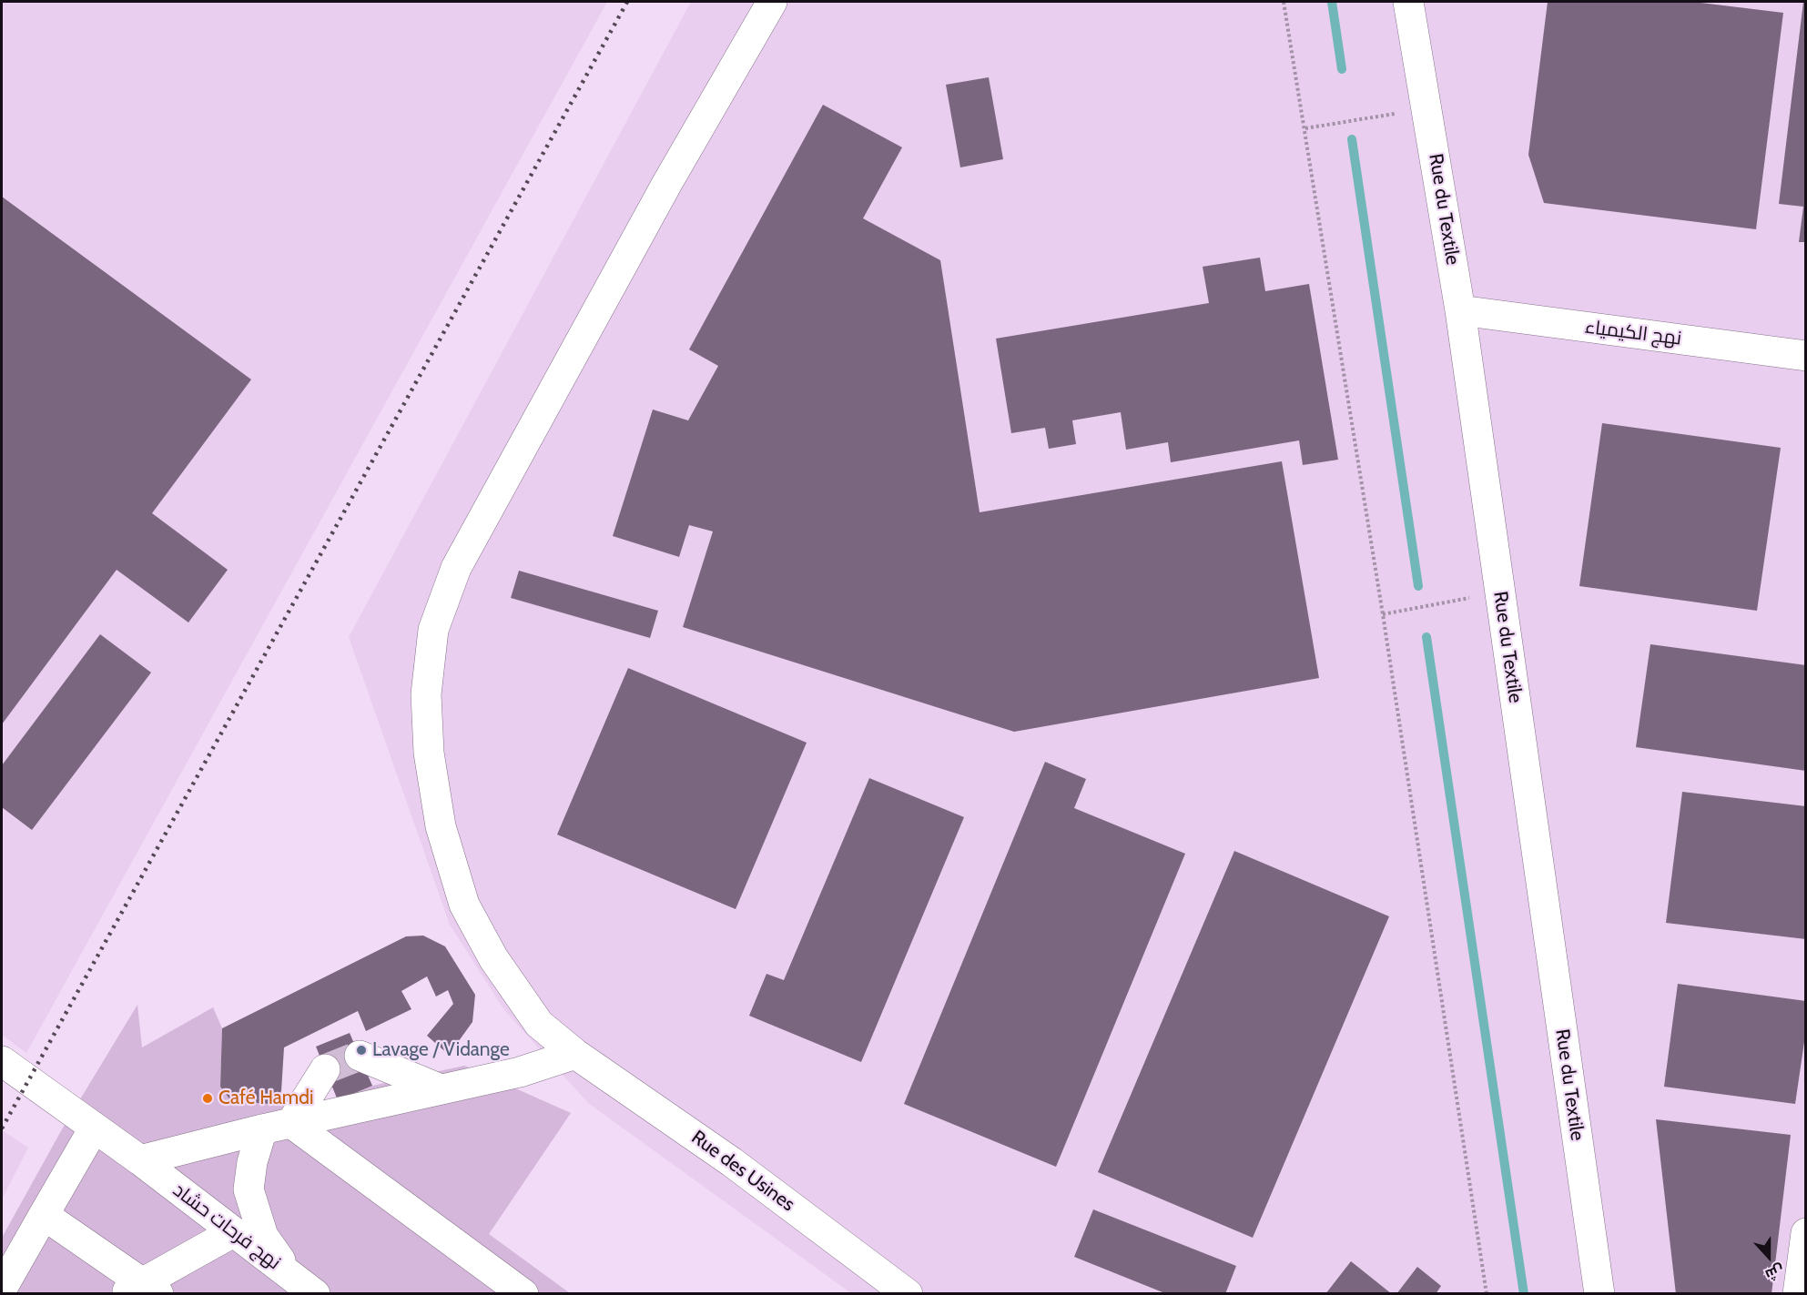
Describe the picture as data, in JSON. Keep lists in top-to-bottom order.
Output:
{
  "streets": {
    "street": [
      "Rue du Textile",
      "نهج الكيمياء",
      "Rue des Usines",
      "نهج فرحات حشاد"
    ]
  },
  "crossings": [
    ["Rue du Textile", "نهج الكيمياء"]
  ],
  "places": ["Lavage / Vidange", "Café Hamdi"],
  "north": "bottom"
}
